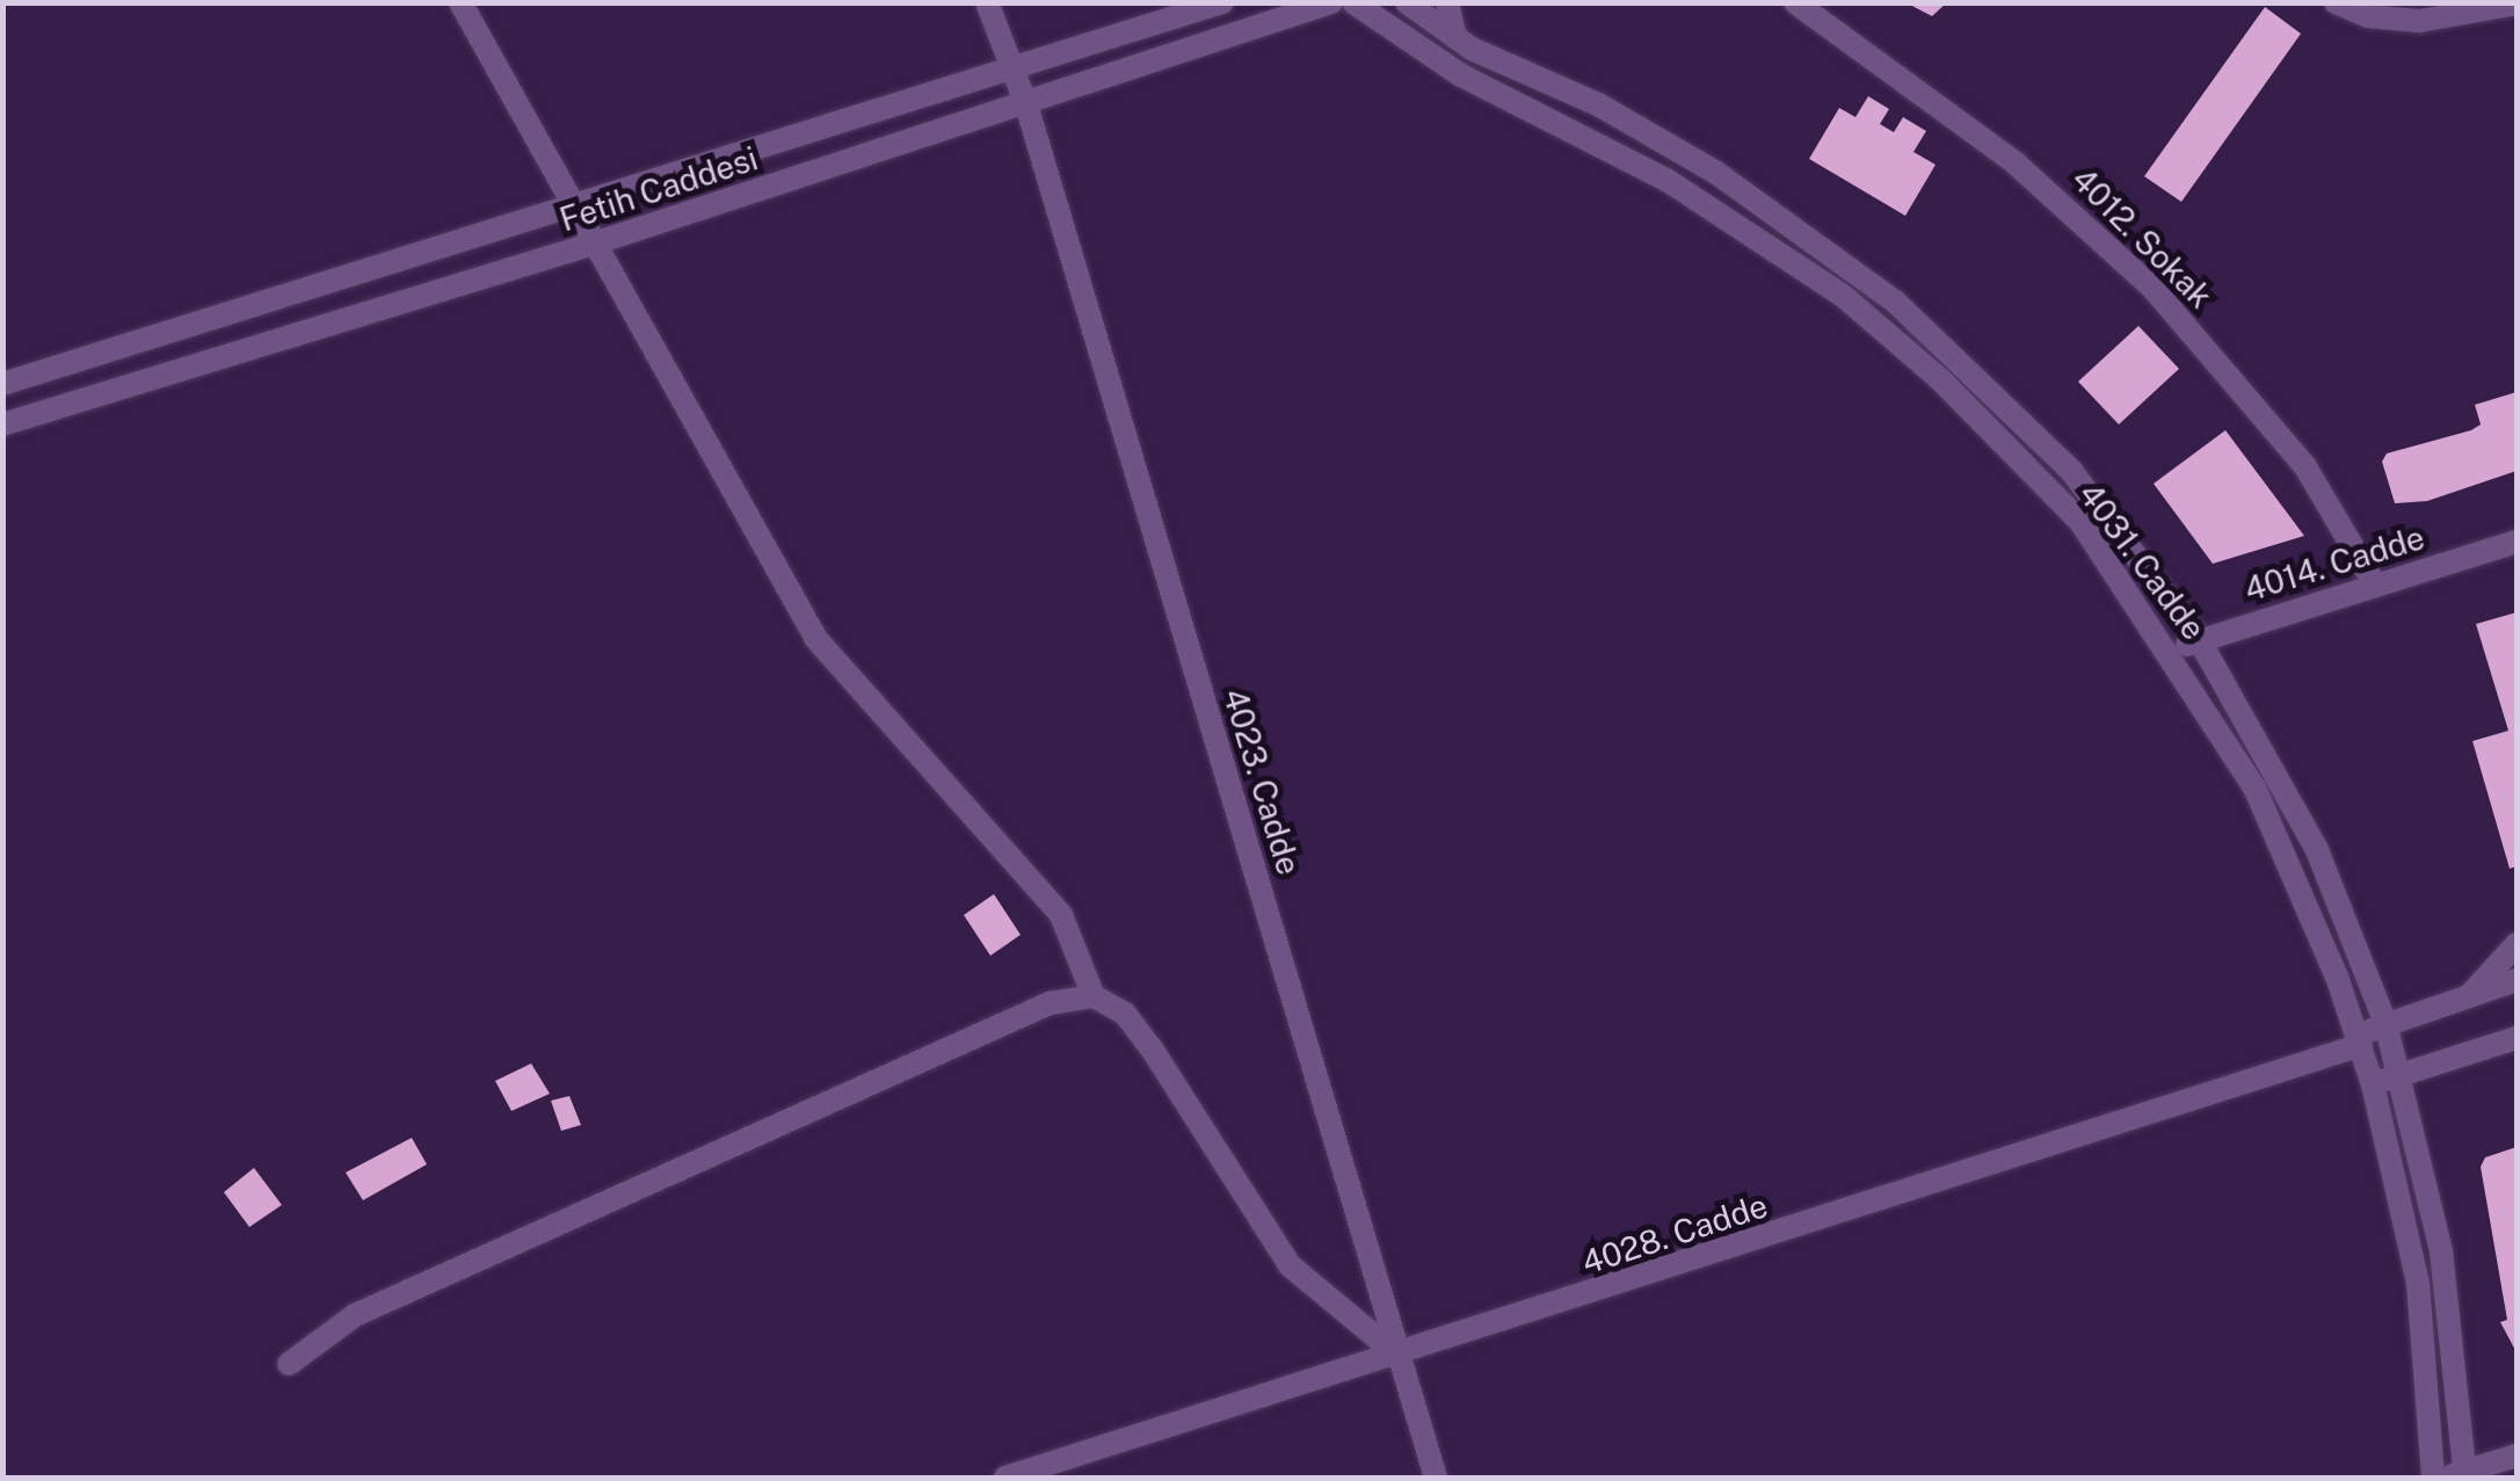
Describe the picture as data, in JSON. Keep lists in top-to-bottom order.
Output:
{
  "streets": {
    "street": [
      "Fetih Caddesi",
      "4012. Sokak",
      "4031. Cadde",
      "4014. Cadde",
      "4023. Cadde",
      "4028. Cadde"
    ]
  },
  "crossings": [
    ["Fetih Caddesi", "4023. Cadde"],
    ["4012. Sokak", "4014. Cadde"],
    ["4031. Cadde", "4014. Cadde"],
    ["4031. Cadde", "4028. Cadde"],
    ["4023. Cadde", "4028. Cadde"]
  ]
}
